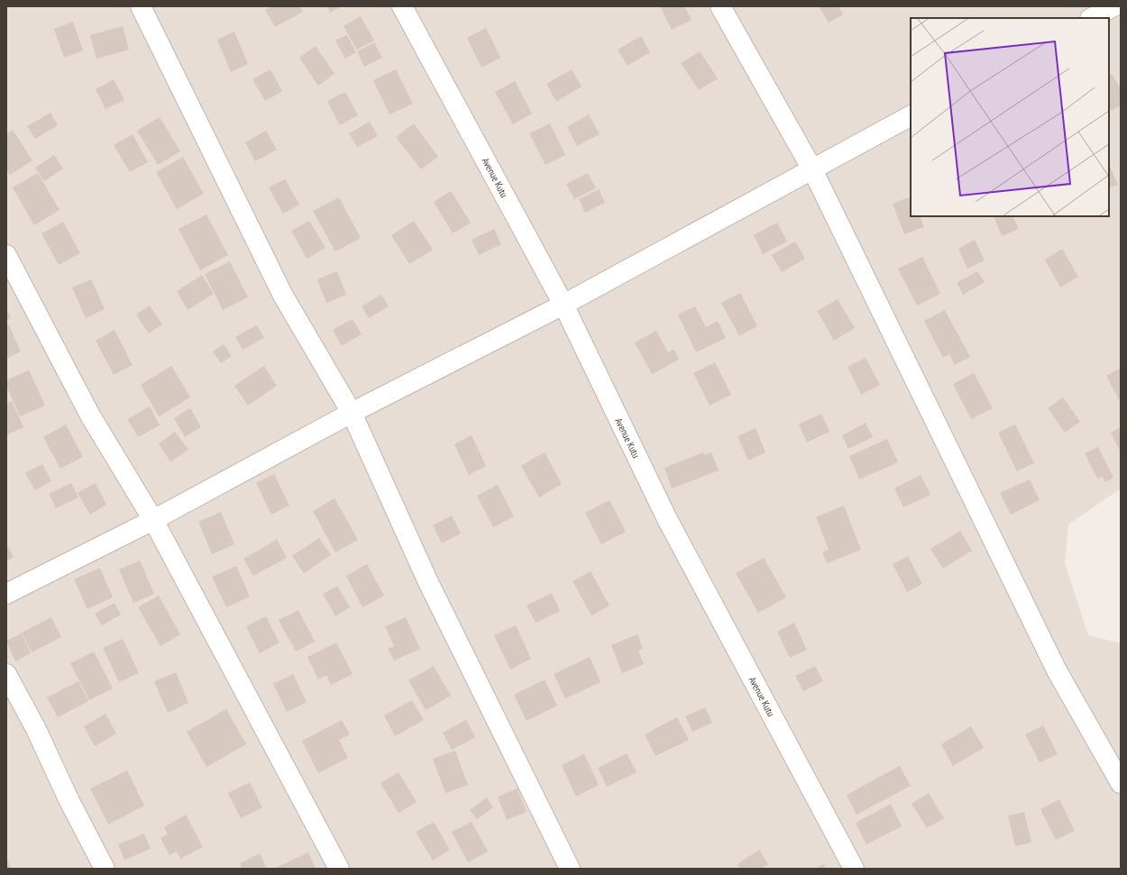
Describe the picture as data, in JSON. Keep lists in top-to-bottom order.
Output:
{
  "streets": {
    "street": ["Avenue Kutu"]
  }
}
